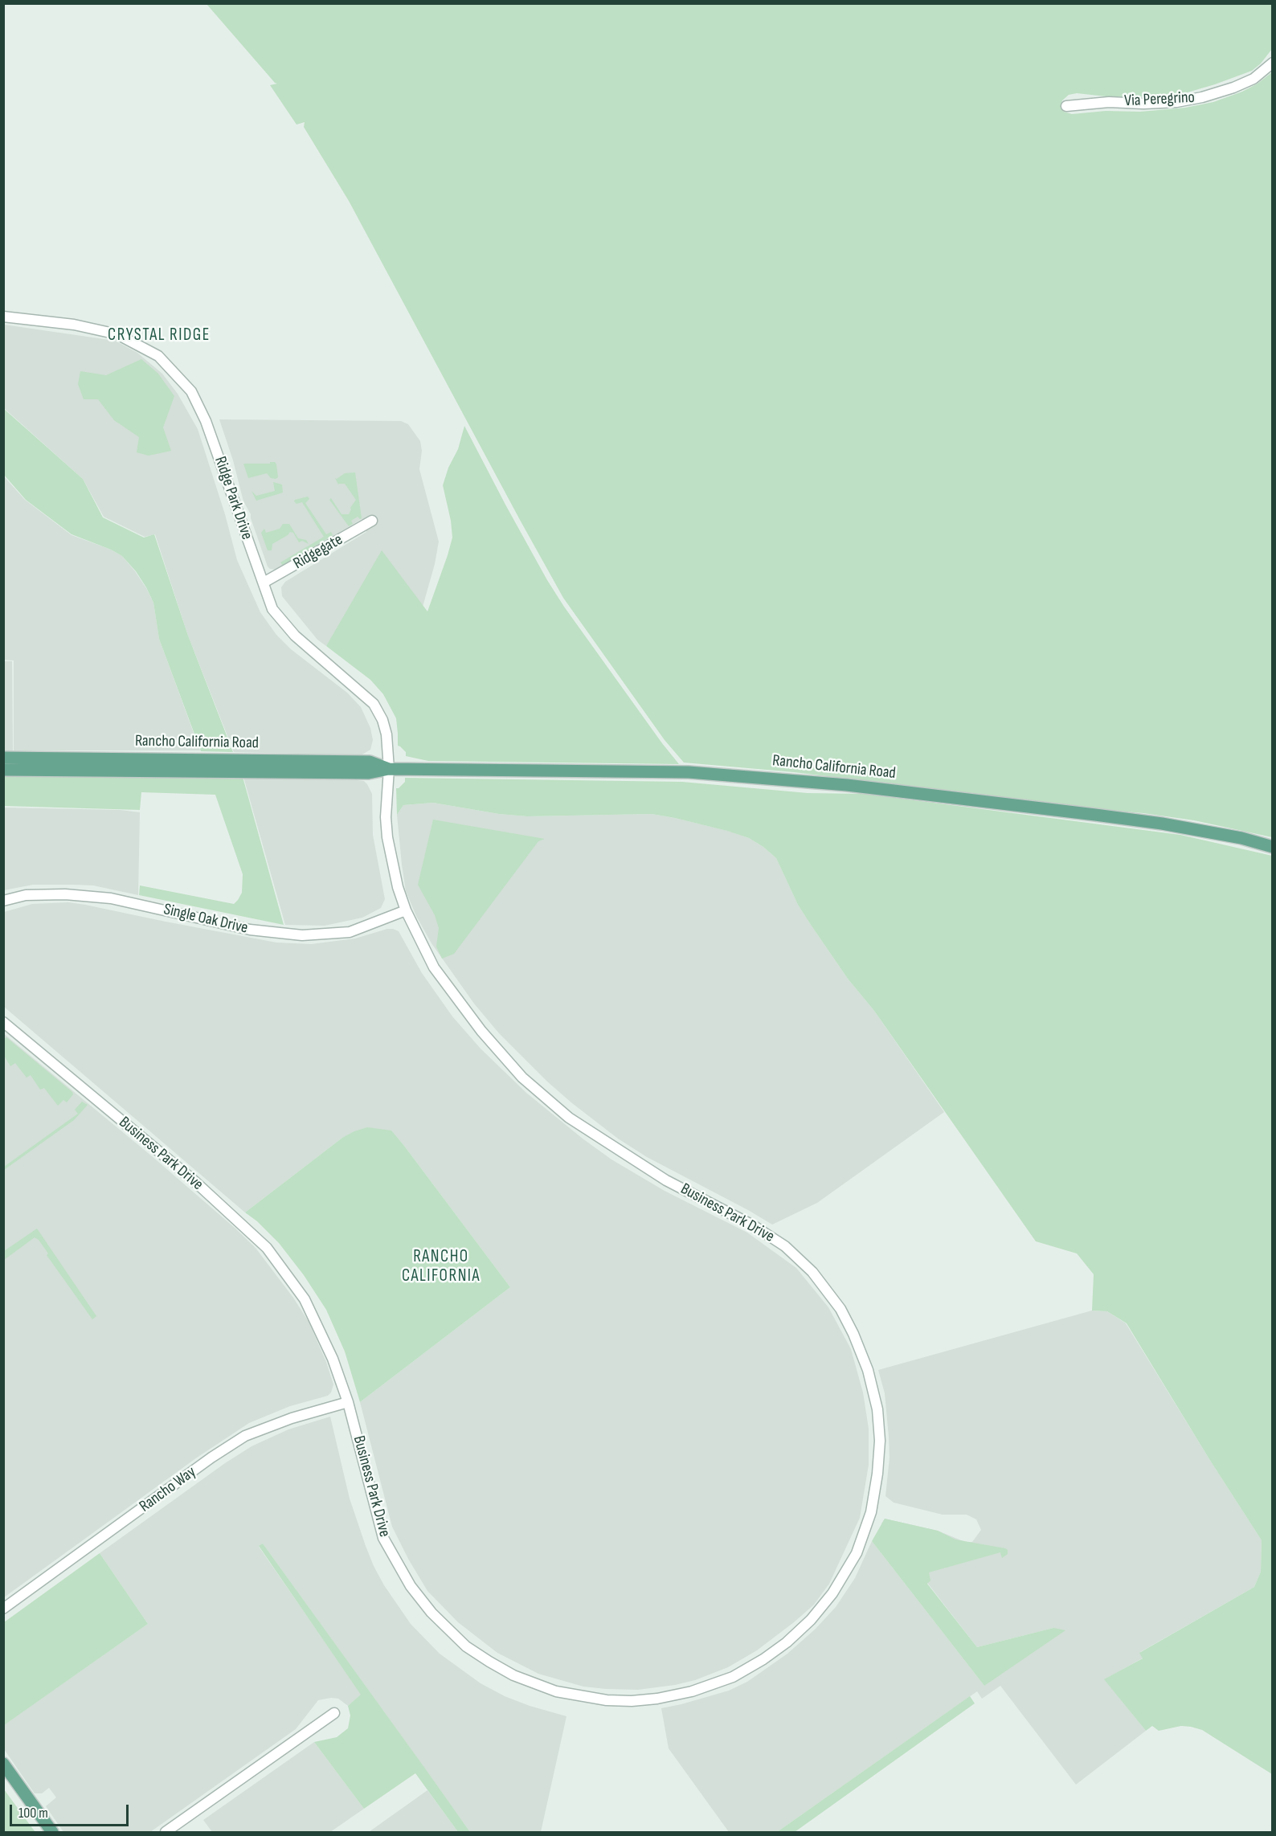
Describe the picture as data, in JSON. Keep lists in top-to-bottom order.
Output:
{
  "streets": {
    "main road": ["Rancho California Road"],
    "street": [
      "Via Peregrino",
      "Ridge Park Drive",
      "Ridgegate",
      "Single Oak Drive",
      "Business Park Drive",
      "Rancho Way"
    ]
  },
  "crossings": [
    ["Ridge Park Drive", "Ridgegate"],
    ["Ridge Park Drive", "Rancho California Road"],
    ["Ridge Park Drive", "Business Park Drive"],
    ["Rancho California Road", "Business Park Drive"],
    ["Single Oak Drive", "Business Park Drive"],
    ["Business Park Drive", "Rancho Way"]
  ],
  "districts": ["CRYSTAL RIDGE", "RANCHO CALIFORNIA"],
  "scale_bar": "100 m"
}
